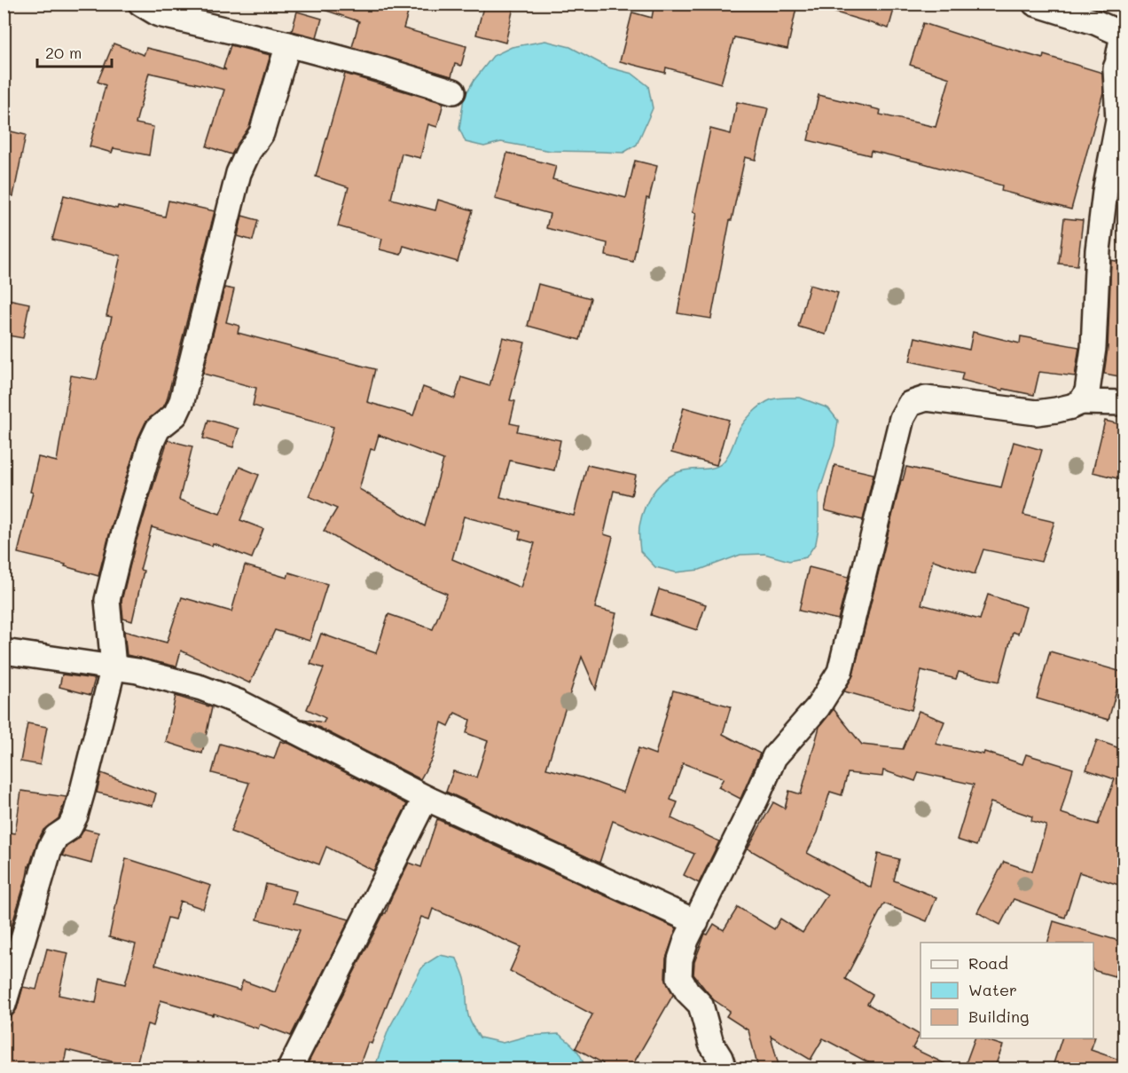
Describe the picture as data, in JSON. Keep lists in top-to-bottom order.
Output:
{
  "legend": ["Road", "Water", "Building"],
  "scale_bar": "20 m"
}
